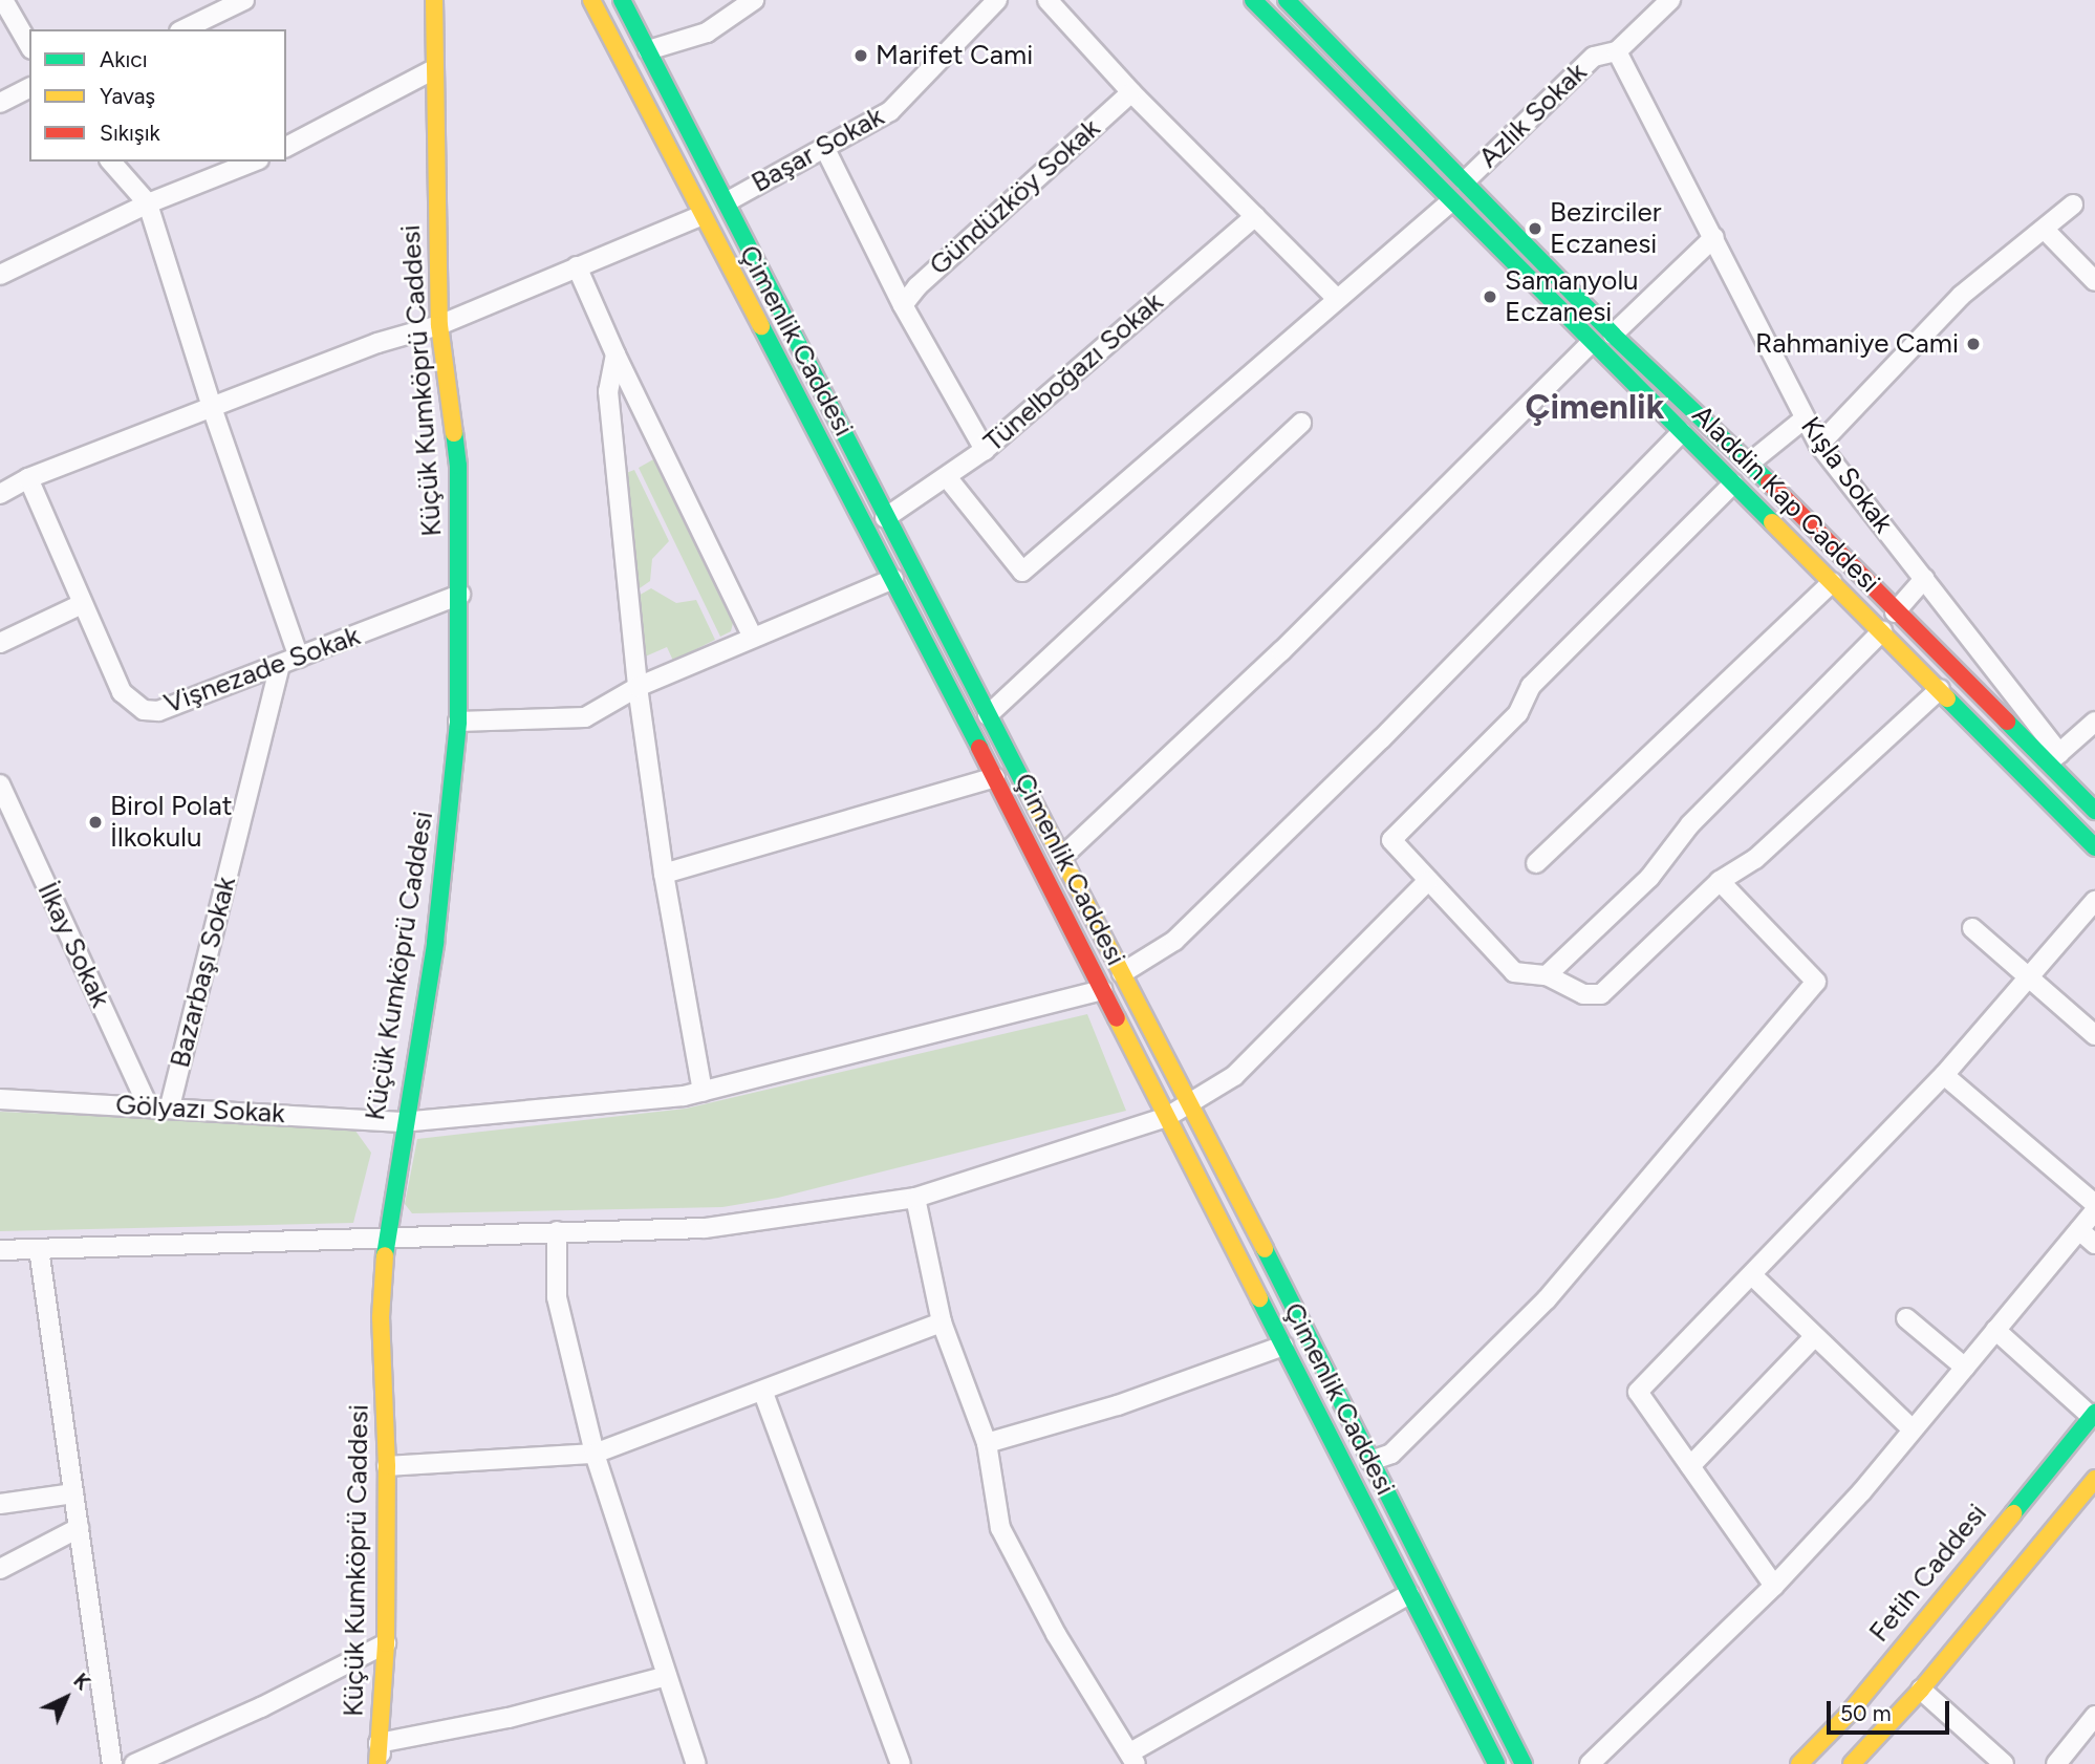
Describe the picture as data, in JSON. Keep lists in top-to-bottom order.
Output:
{
  "streets": {
    "street": [
      "Azlık Sokak",
      "Başar Sokak",
      "Gündüzköy Sokak",
      "Çimenlik Caddesi",
      "Tünelboğazı Sokak",
      "Küçük Kumköprü Caddesi",
      "Kışla Sokak",
      "Aladdin Kap Caddesi",
      "Vişnezade Sokak",
      "İlkay Sokak",
      "Bazarbaşı Sokak",
      "Gölyazı Sokak",
      "Fetih Caddesi"
    ]
  },
  "crossings": [
    ["Azlık Sokak", "Kışla Sokak"],
    ["Azlık Sokak", "Aladdin Kap Caddesi"],
    ["Başar Sokak", "Çimenlik Caddesi"],
    ["Çimenlik Caddesi", "Tünelboğazı Sokak"],
    ["Çimenlik Caddesi", "Gölyazı Sokak"],
    ["Küçük Kumköprü Caddesi", "Vişnezade Sokak"],
    ["Küçük Kumköprü Caddesi", "Gölyazı Sokak"],
    ["Kışla Sokak", "Aladdin Kap Caddesi"],
    ["Vişnezade Sokak", "Bazarbaşı Sokak"],
    ["İlkay Sokak", "Gölyazı Sokak"],
    ["Bazarbaşı Sokak", "Gölyazı Sokak"]
  ],
  "districts": ["Çimenlik"],
  "places": [
    "Marifet Cami",
    "Bezirciler Eczanesi",
    "Samanyolu Eczanesi",
    "Rahmaniye Cami",
    "Birol Polat İlkokulu"
  ],
  "legend": ["Akıcı", "Yavaş", "Sıkışık"],
  "scale_bar": "50 m",
  "north": "top right"
}
